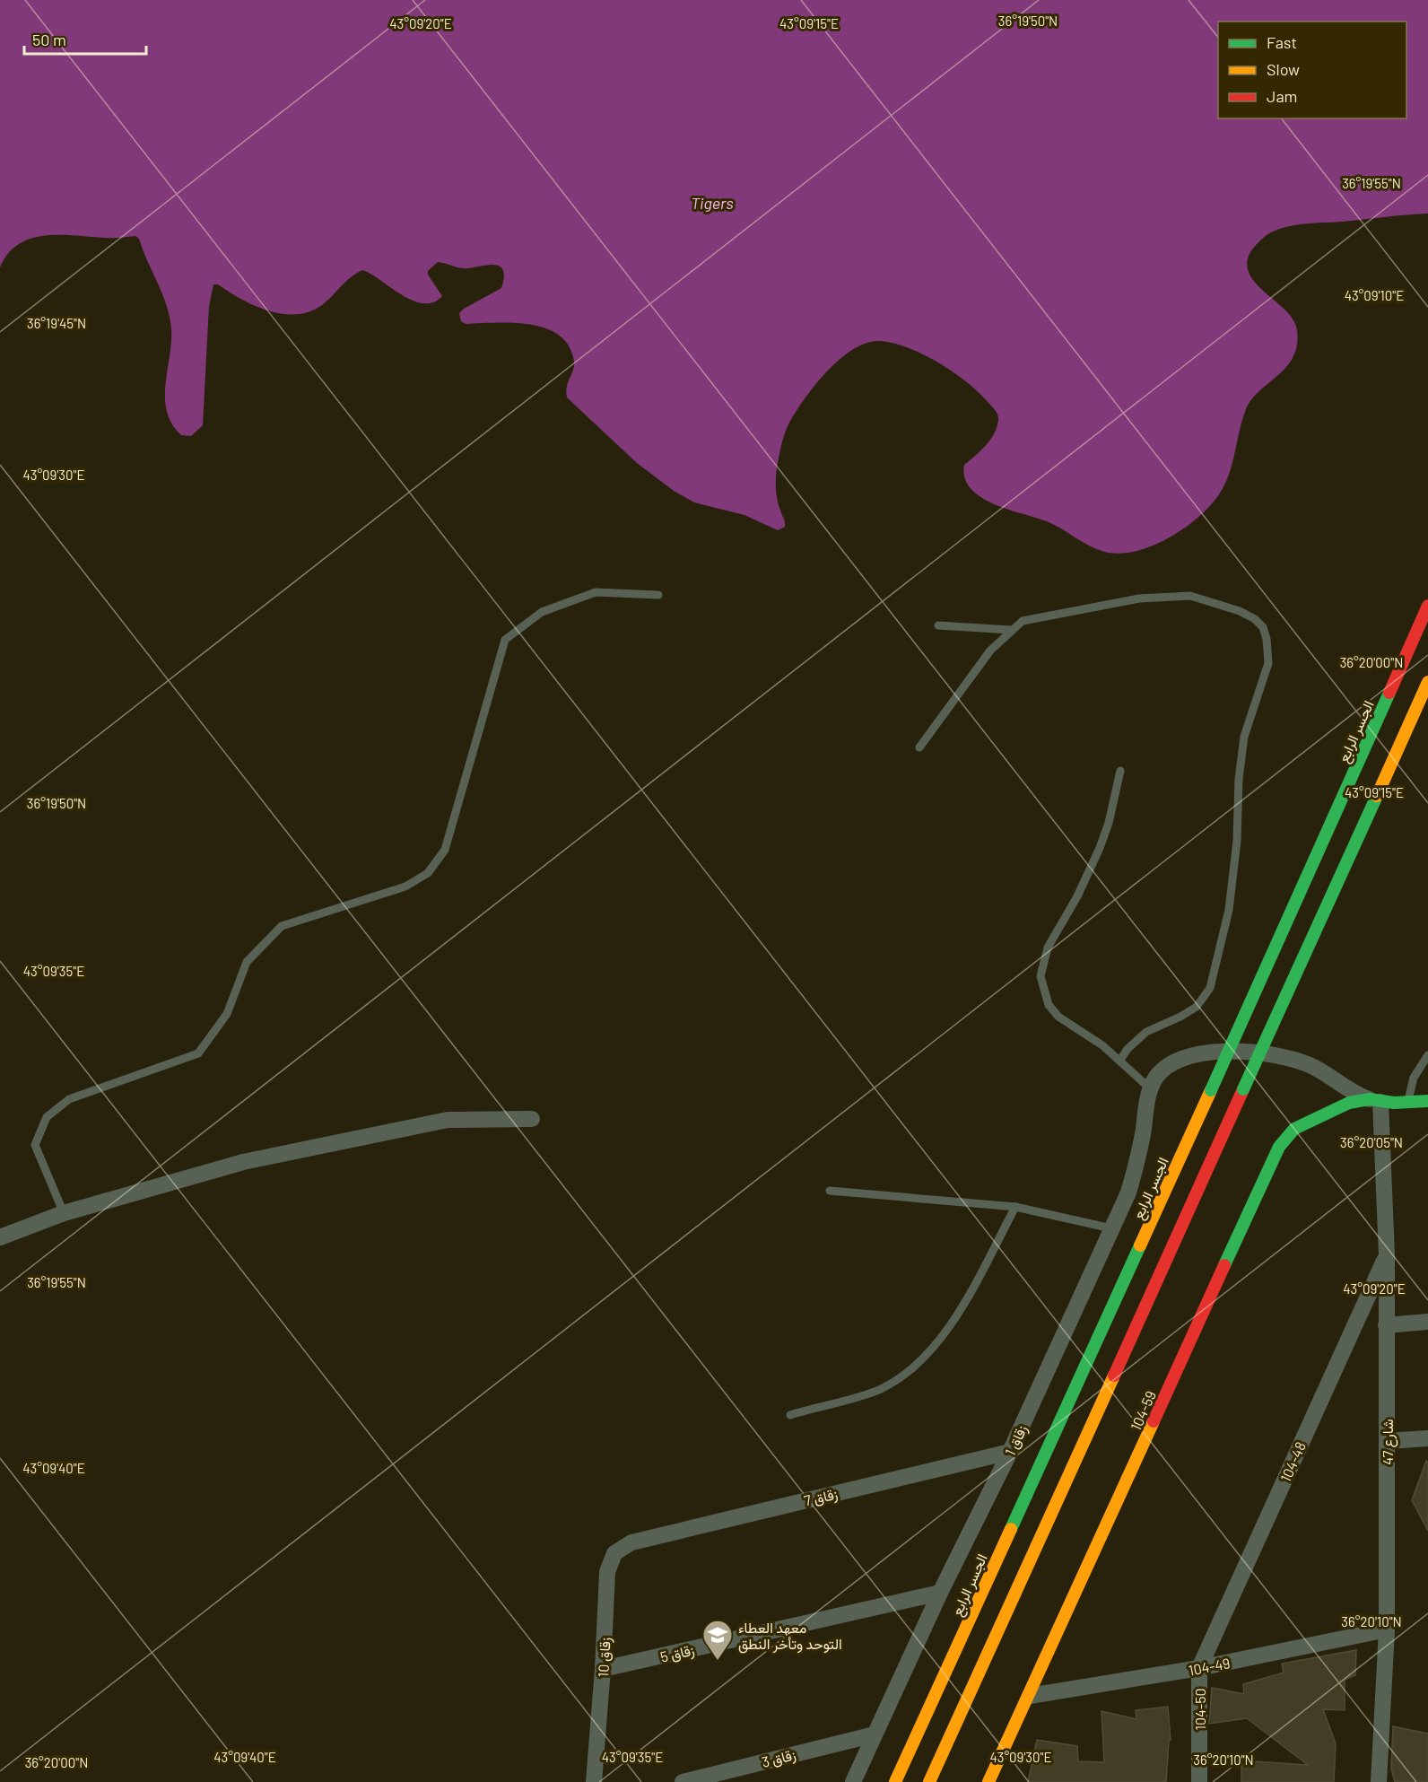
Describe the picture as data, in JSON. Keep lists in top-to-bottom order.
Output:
{
  "streets": {
    "main road": ["الجسر الرابع", "104-59"],
    "street": [
      "زقاق 1",
      "شارع 47",
      "104-48",
      "زقاق 7",
      "زقاق 5",
      "زقاق 10",
      "104-49",
      "104-50",
      "زقاق 3"
    ]
  },
  "crossings": [
    ["104-59", "شارع 47"],
    ["104-59", "104-49"],
    ["زقاق 1", "زقاق 7"],
    ["زقاق 1", "زقاق 5"],
    ["زقاق 1", "زقاق 3"],
    ["شارع 47", "104-48"],
    ["شارع 47", "104-49"],
    ["104-48", "104-49"],
    ["104-48", "104-50"],
    ["زقاق 7", "زقاق 10"],
    ["زقاق 5", "زقاق 10"],
    ["104-49", "104-50"]
  ],
  "water": ["Tigers"],
  "places": {
    "school or university": ["معهد العطاء التوحد وتأخر النطق"]
  },
  "legend": ["Fast", "Slow", "Jam"],
  "scale_bar": "50 m",
  "coordinates": [
    "36°19'50\"N",
    "43°09'20\"E",
    "43°09'15\"E",
    "36°19'55\"N",
    "43°09'10\"E",
    "36°19'45\"N",
    "43°09'30\"E",
    "36°20'00\"N",
    "43°09'35\"E",
    "36°20'05\"N",
    "43°09'40\"E",
    "36°20'10\"N"
  ]
}
